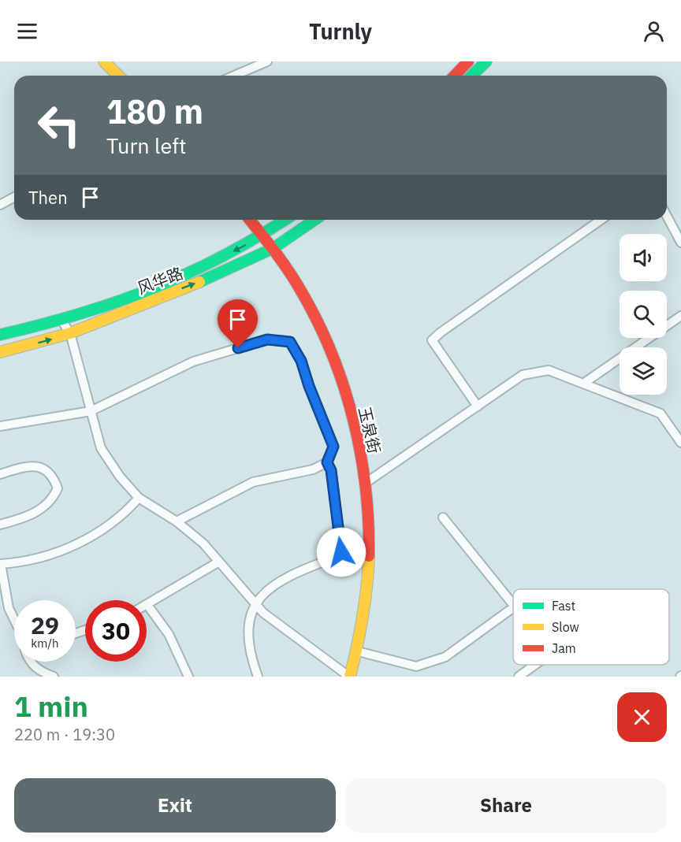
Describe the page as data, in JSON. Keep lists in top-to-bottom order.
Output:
{
  "streets": {
    "street": ["风华路", "玉泉街"]
  },
  "crossings": [
    ["风华路", "玉泉街"]
  ],
  "legend": ["Fast", "Slow", "Jam"],
  "page": {
    "header": "Turnly",
    "turn": ["180 m", "Turn left"],
    "then": "Then",
    "speed": "29 km/h",
    "limit": "30",
    "heading": ["1 min", "220 m · 19:30"],
    "buttons": ["Exit", "Share"]
  }
}
